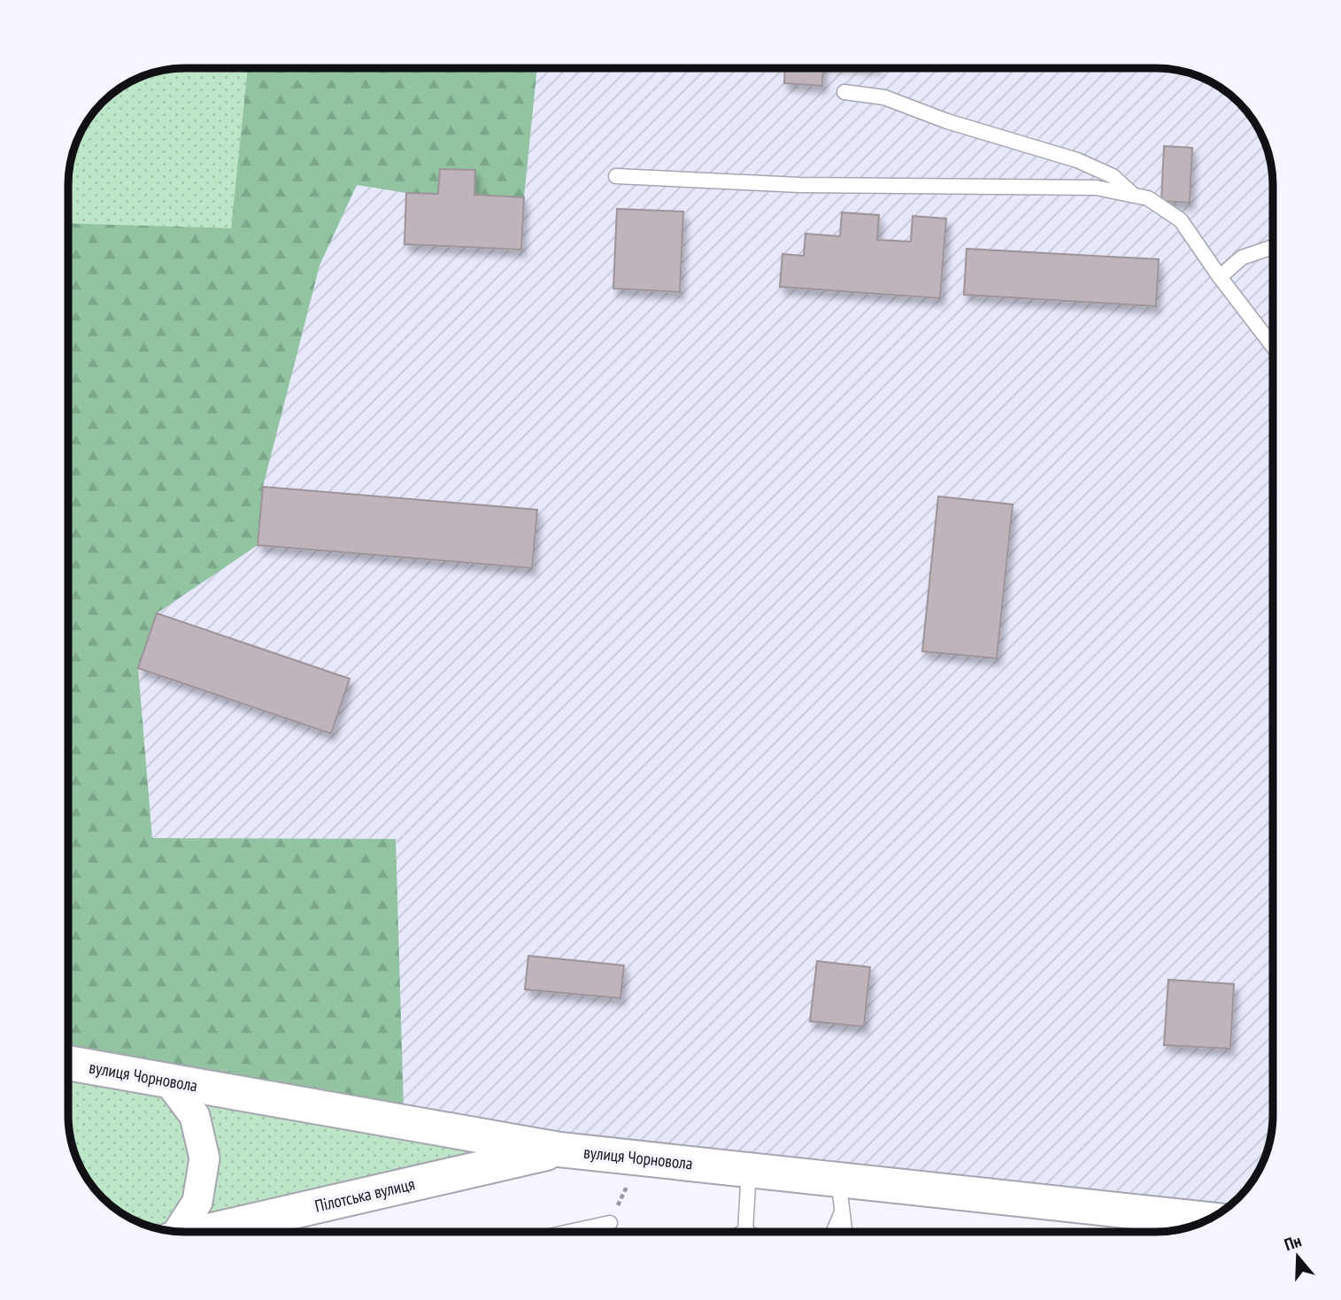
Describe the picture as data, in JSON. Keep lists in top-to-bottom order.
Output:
{
  "streets": {
    "street": ["вулиця Чорновола", "Пілотська вулиця"]
  },
  "crossings": [
    ["вулиця Чорновола", "Пілотська вулиця"]
  ],
  "north": "top"
}
